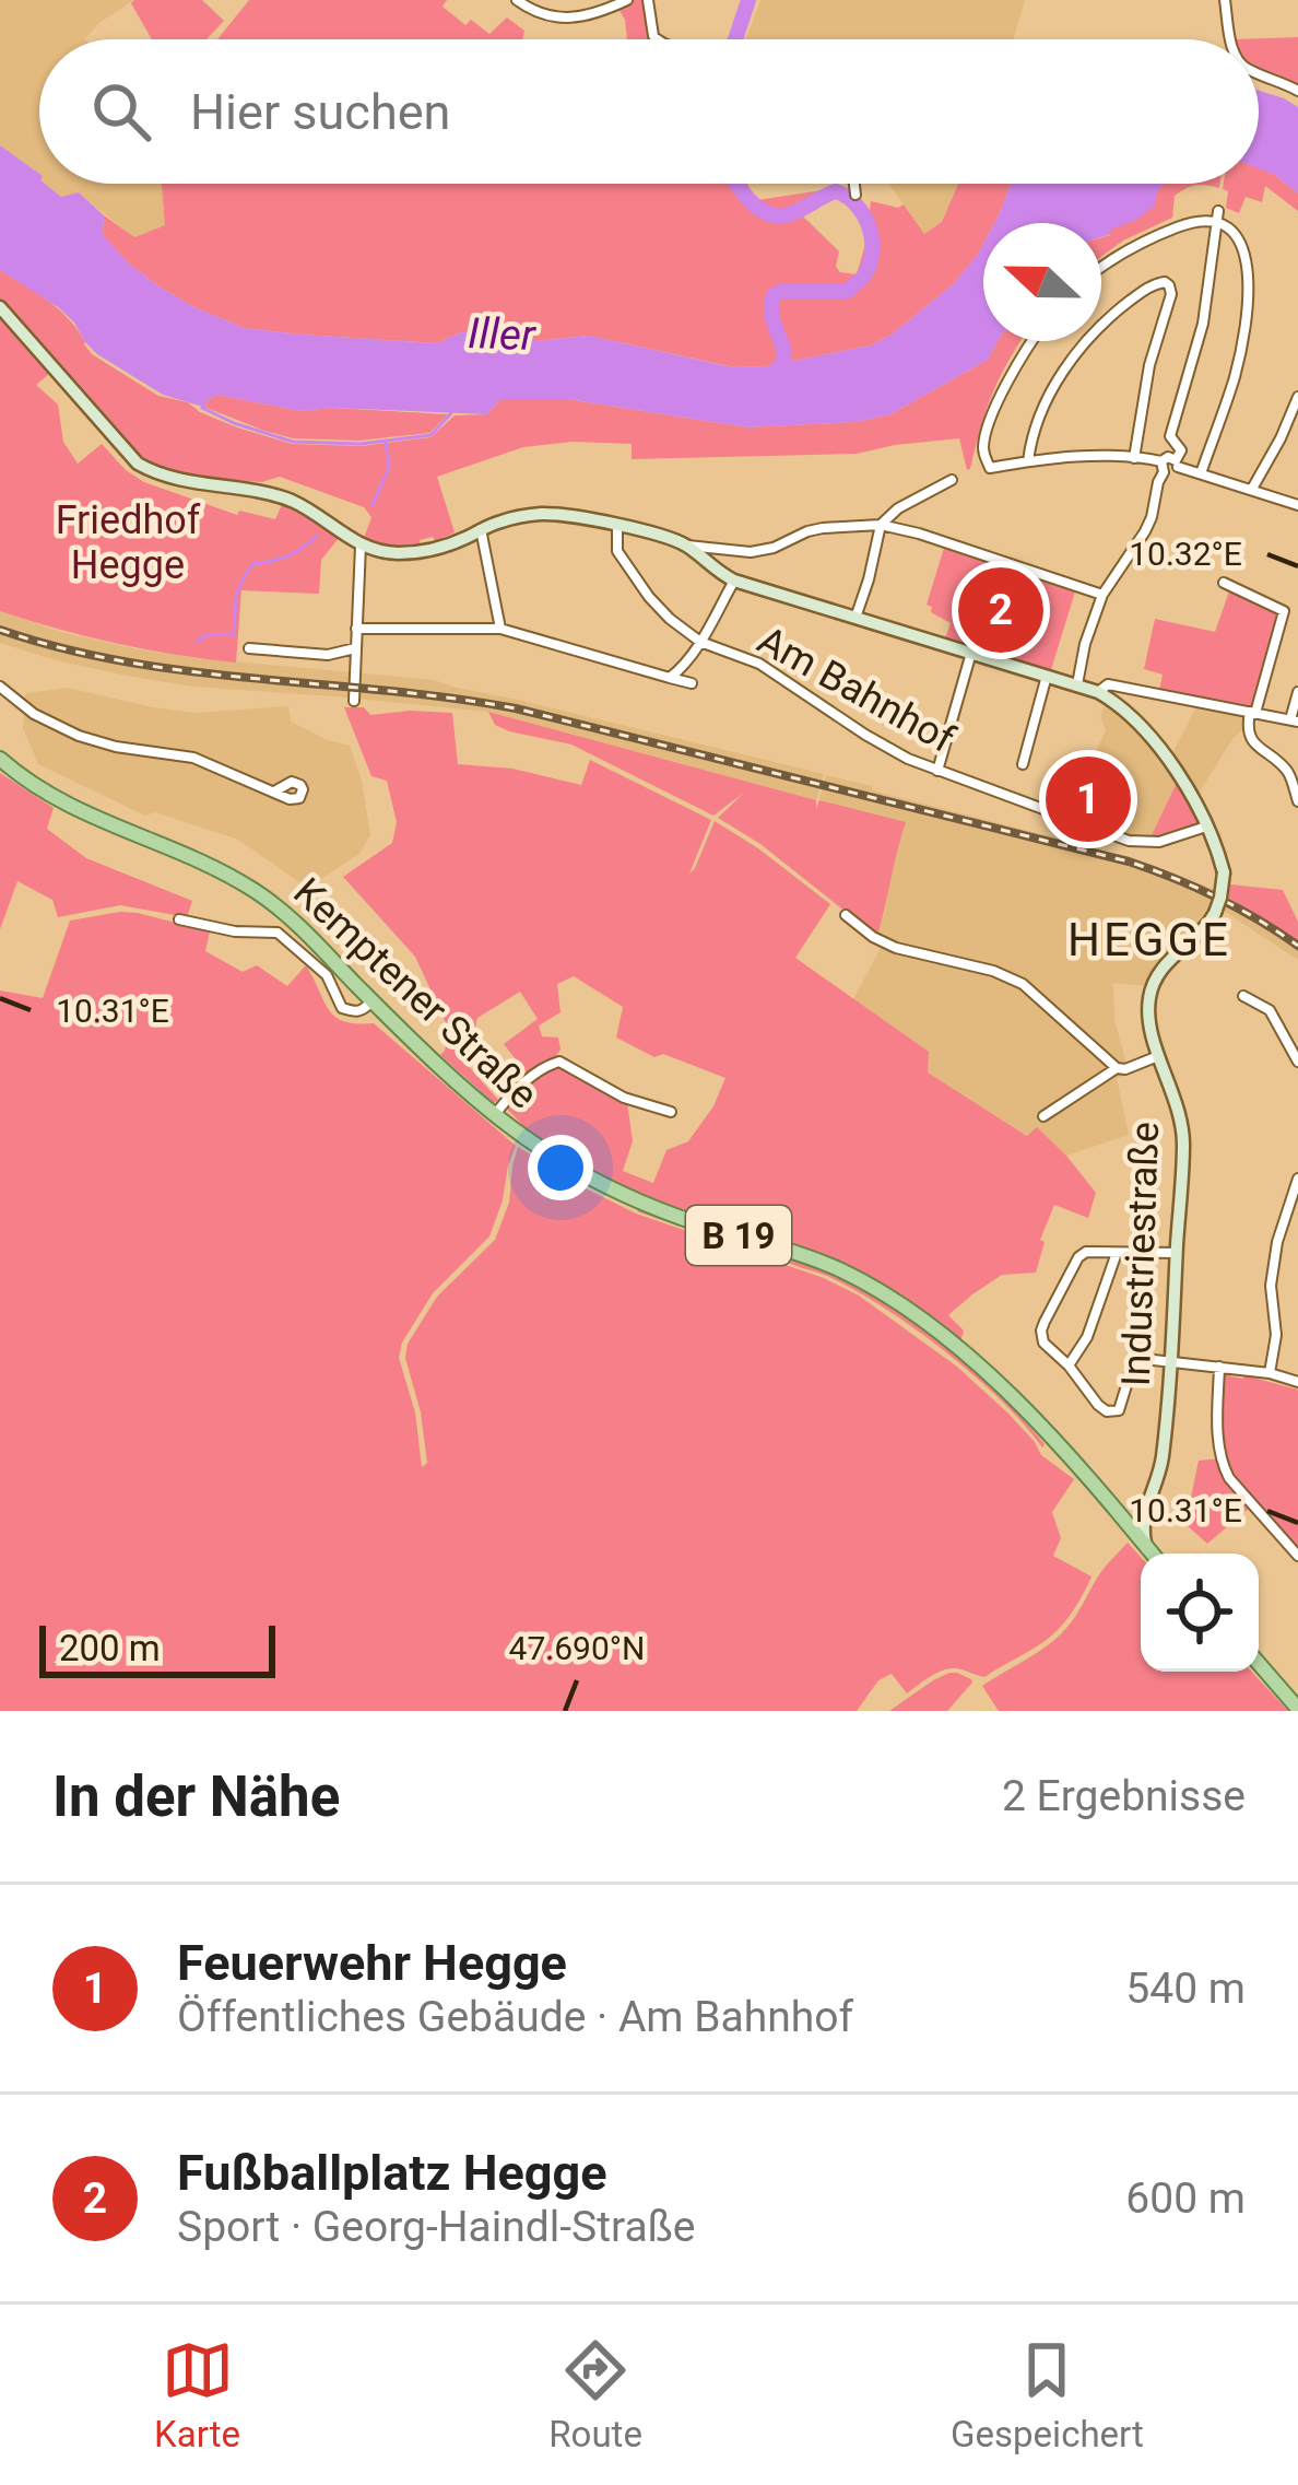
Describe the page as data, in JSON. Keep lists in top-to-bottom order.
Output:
{
  "streets": {
    "main road": ["Kemptener Straße", "B 19"],
    "street": ["Am Bahnhof", "Industriestraße"]
  },
  "crossings": [
    ["Am Bahnhof", "Industriestraße"],
    ["Kemptener Straße", "B 19"],
    ["B 19", "Industriestraße"]
  ],
  "districts": ["HEGGE"],
  "water": ["Iller"],
  "parks": ["Friedhof Hegge"],
  "scale_bar": "200 m",
  "north": "left",
  "page": {
    "search": "Hier suchen",
    "pins": ["2", "1"],
    "scale": "200 m",
    "heading": ["In der Nähe", "2 Ergebnisse"],
    "list": [
      {
        "mark": "1",
        "name": "Feuerwehr Hegge",
        "note": "Öffentliches Gebäude · Am Bahnhof",
        "value": "540 m"
      },
      {
        "mark": "2",
        "name": "Fußballplatz Hegge",
        "note": "Sport · Georg-Haindl-Straße",
        "value": "600 m"
      }
    ],
    "nav": ["Karte", "Route", "Gespeichert"]
  },
  "coordinates": ["10.32°E", "10.31°E", "47.690°N"]
}
